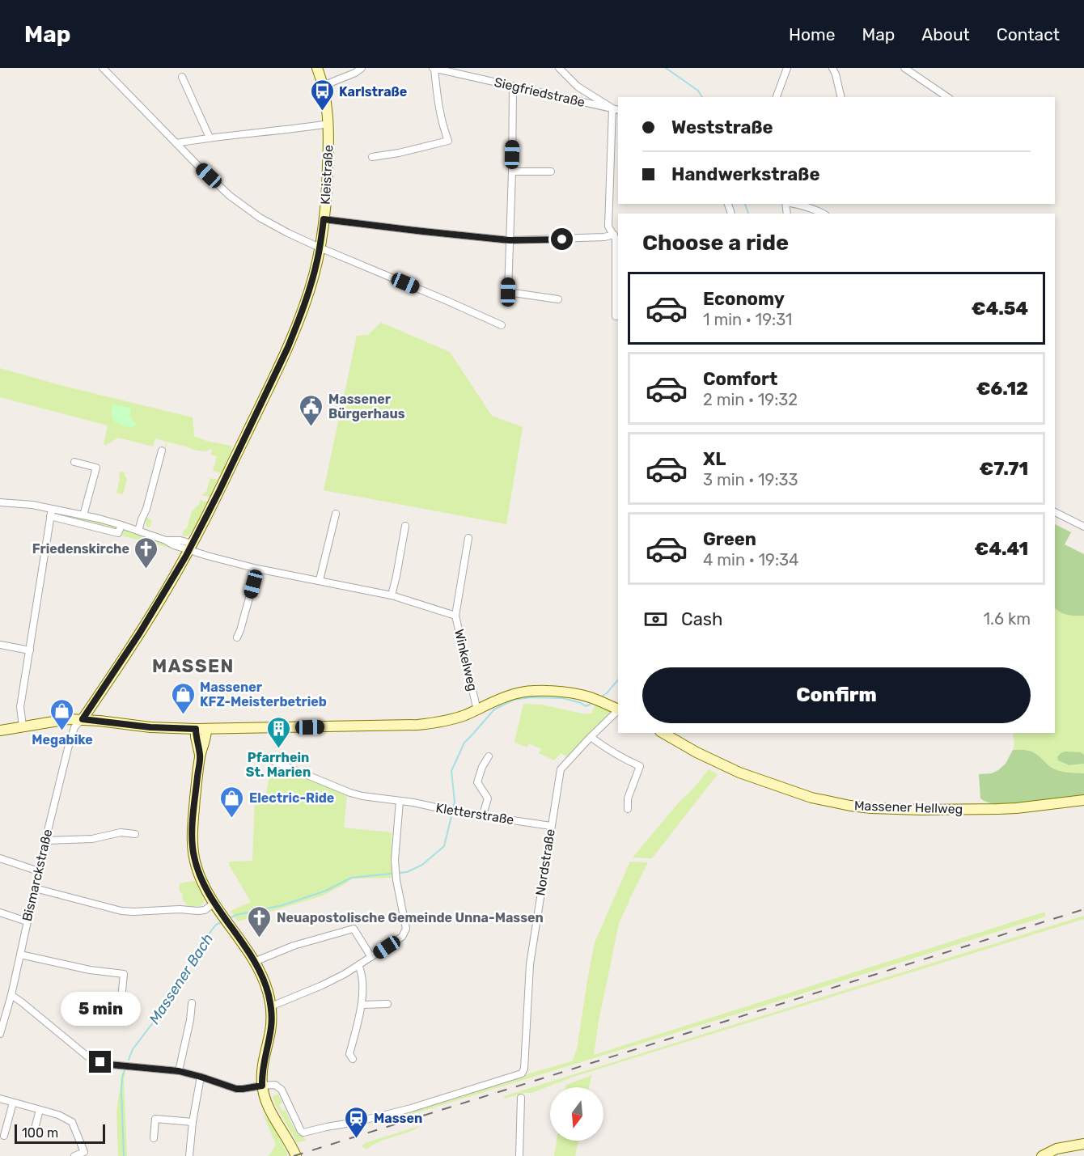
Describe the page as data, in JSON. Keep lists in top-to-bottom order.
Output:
{
  "streets": {
    "main road": ["Kleistraße", "Massener Hellweg"],
    "street": [
      "Siegfriedstraße",
      "Winkelweg",
      "Kletterstraße",
      "Nordstraße",
      "Bismarckstraße"
    ]
  },
  "crossings": [
    ["Kleistraße", "Winkelweg"],
    ["Kleistraße", "Bismarckstraße"],
    ["Kletterstraße", "Nordstraße"]
  ],
  "districts": ["MASSEN"],
  "water": ["Massener Bach"],
  "places": {
    "bus stop": ["Karlstraße"],
    "public building": ["Massener Bürgerhaus"],
    "church": ["Friedenskirche", "Neuapostolische Gemeinde Unna-Massen"],
    "shop": ["Massener KFZ-Meisterbetrieb", "Megabike", "Electric-Ride"],
    "building": ["Pfarrhein St. Marien"],
    "station": ["Massen"]
  },
  "scale_bar": "100 m",
  "north": "bottom",
  "page": {
    "header": "Map",
    "nav": [
      "Home",
      "Map",
      "About",
      "Contact"
    ],
    "banner": ["Weststraße", "Handwerkstraße"],
    "heading": "Choose a ride",
    "list": [
      {
        "name": "Economy",
        "note": "1 min · 19:31",
        "value": "€4.54"
      },
      {
        "name": "Comfort",
        "note": "2 min · 19:32",
        "value": "€6.12"
      },
      {
        "name": "XL",
        "note": "3 min · 19:33",
        "value": "€7.71"
      },
      {
        "name": "Green",
        "note": "4 min · 19:34",
        "value": "€4.41"
      }
    ],
    "pay": ["Cash", "1.6 km"],
    "buttons": "Confirm",
    "bubble": "5 min",
    "scale": "100 m"
  }
}
